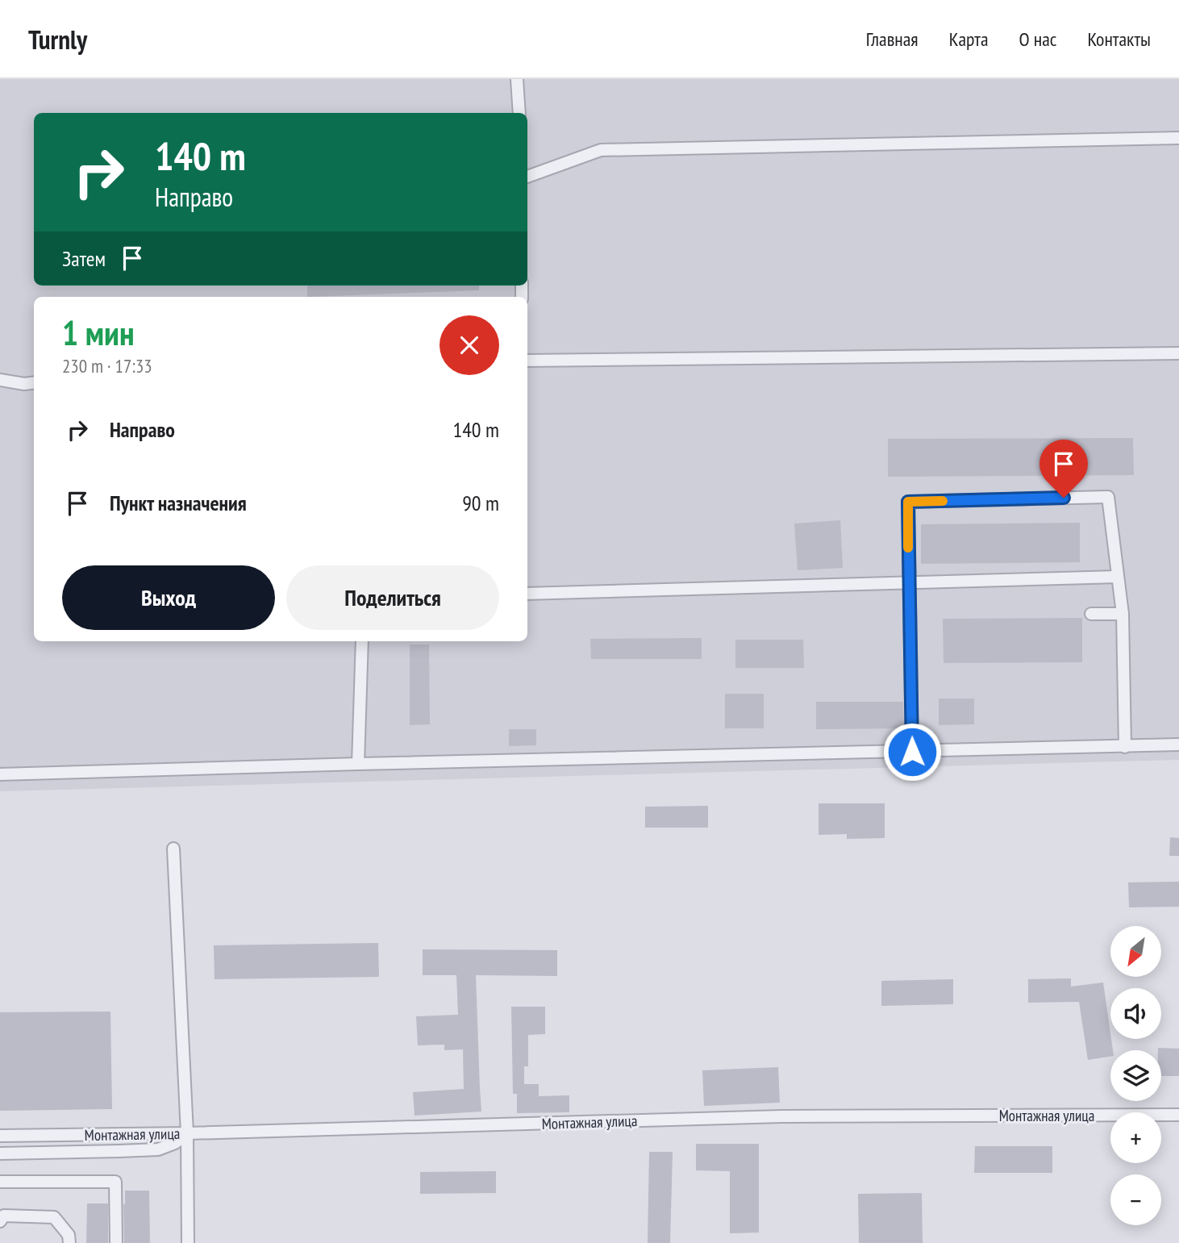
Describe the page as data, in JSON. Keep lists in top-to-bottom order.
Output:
{
  "streets": {
    "street": ["Монтажная улица"]
  },
  "north": "bottom left",
  "page": {
    "header": "Turnly",
    "nav": [
      "Главная",
      "Карта",
      "О нас",
      "Контакты"
    ],
    "turn": ["140 m", "Направо"],
    "then": "Затем",
    "heading": ["1 мин", "230 m · 17:33"],
    "list": [
      {
        "name": "Направо",
        "value": "140 m"
      },
      {
        "name": "Пункт назначения",
        "value": "90 m"
      }
    ],
    "buttons": ["Выход", "Поделиться"],
    "map_buttons": ["+", "−"]
  }
}
